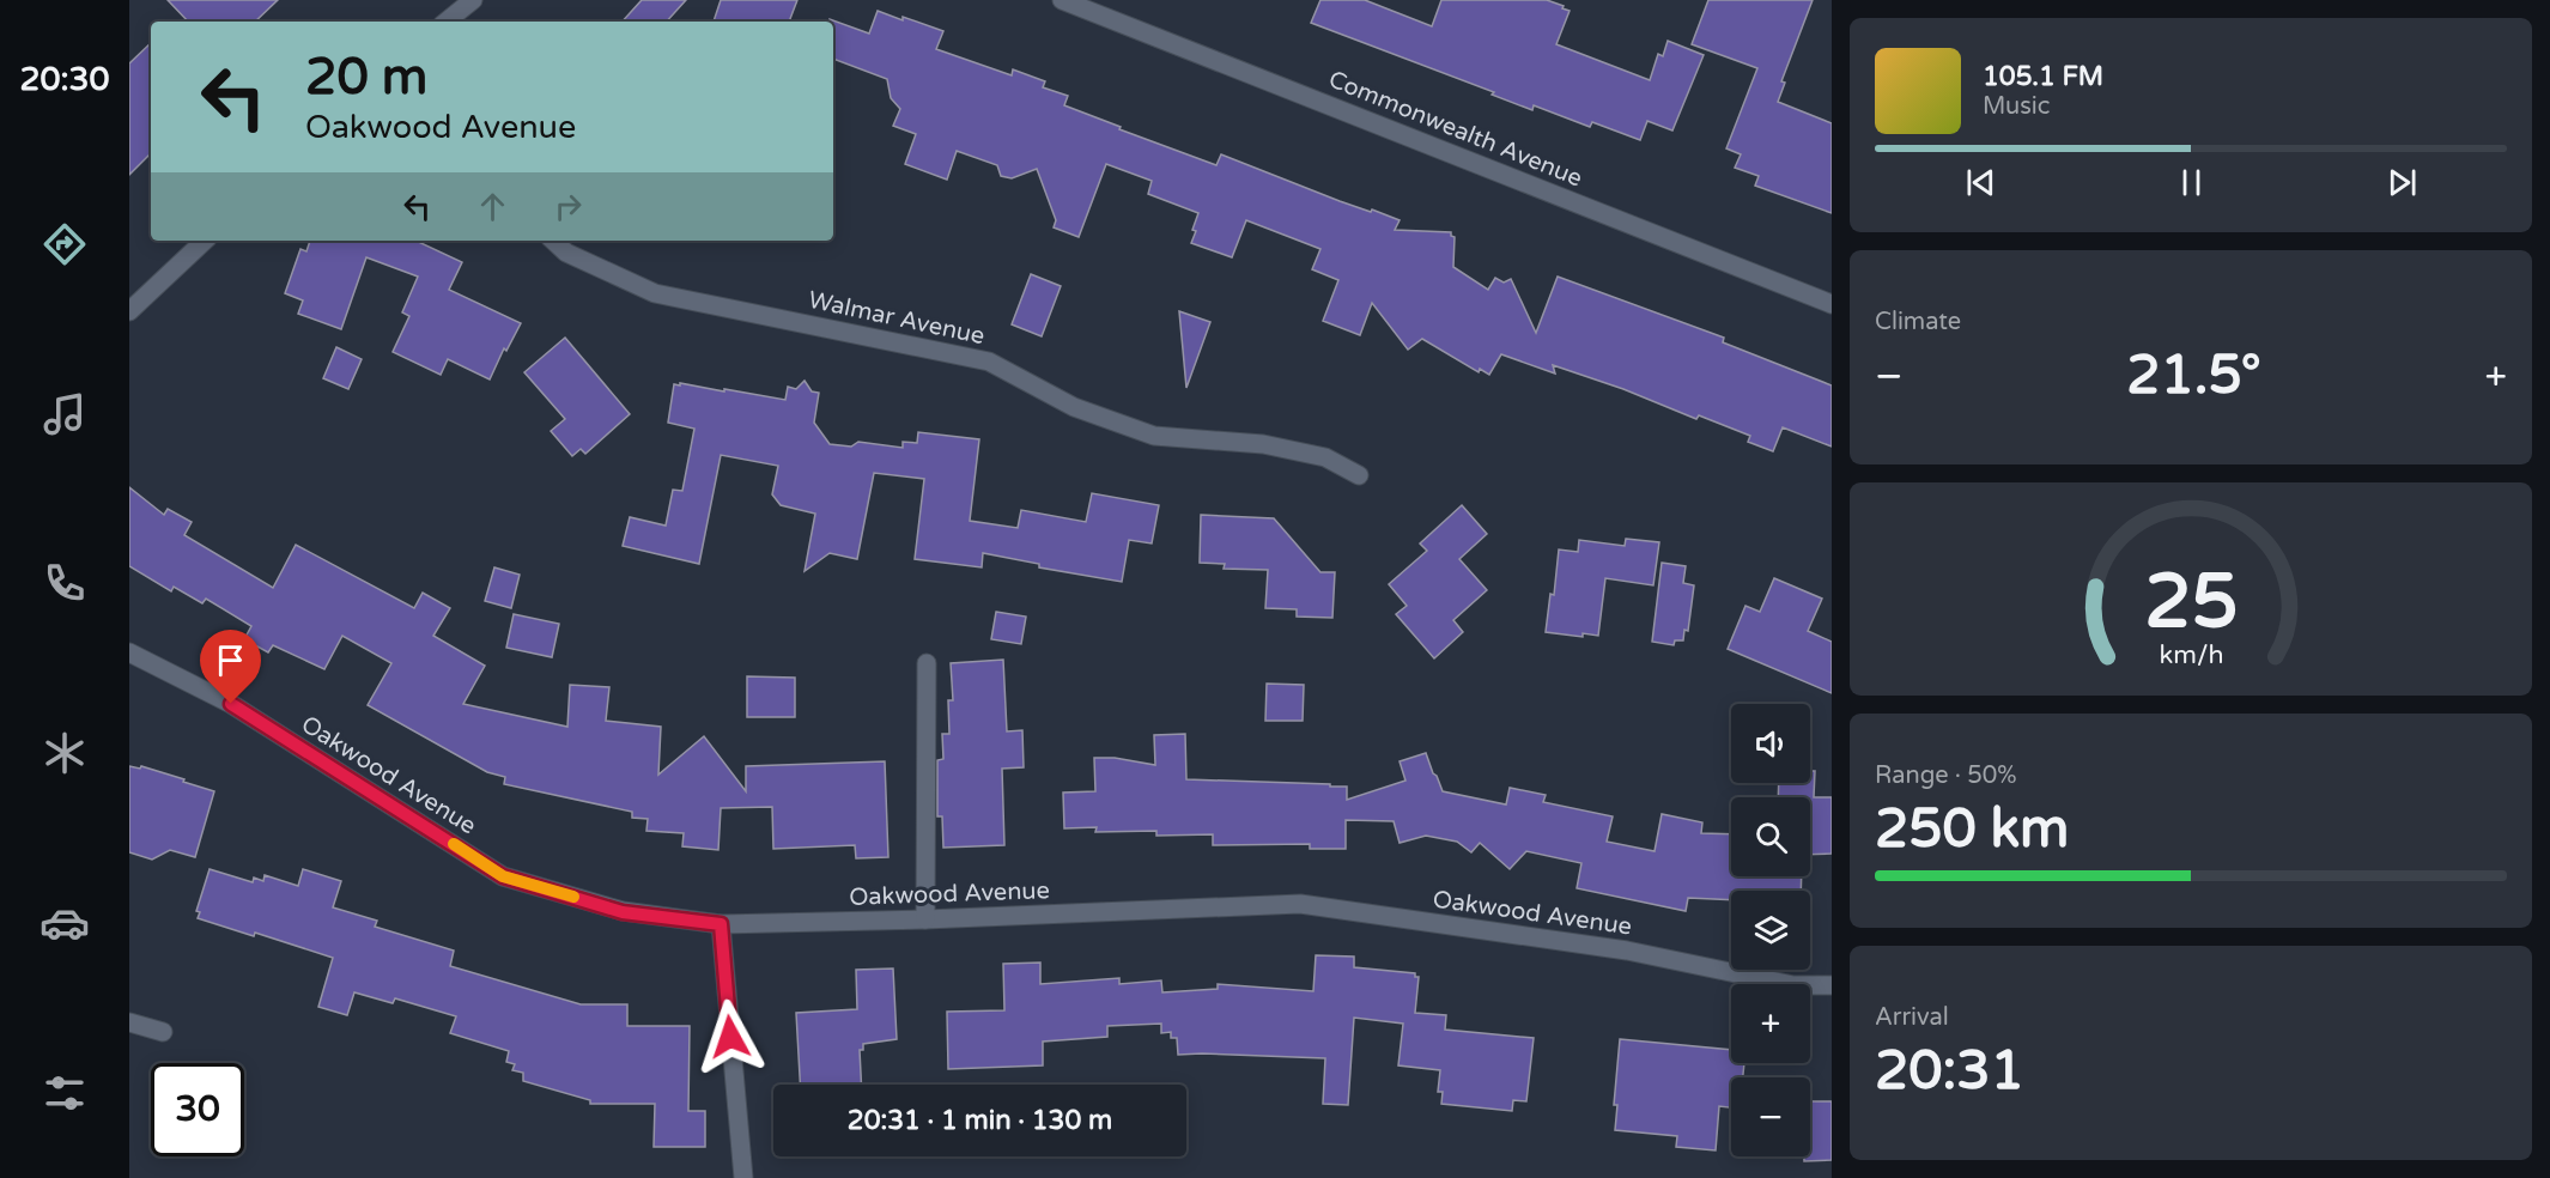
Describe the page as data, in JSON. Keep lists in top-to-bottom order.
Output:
{
  "streets": {
    "street": ["Commonwealth Avenue", "Walmar Avenue", "Oakwood Avenue"]
  },
  "page": {
    "tabs": "20:30",
    "turn": ["20 m", "Oakwood Avenue"],
    "song": ["105.1 FM", "Music"],
    "tile": [
      "Climate",
      ["Range · 50%", "250 km"],
      ["Arrival", "20:31"]
    ],
    "heat": ["−", "21.5°", "+"],
    "map_buttons": ["+", "−"],
    "limit": "30",
    "trip": "20:31 · 1 min · 130 m",
    "gauge": ["25", "km/h"]
  }
}
